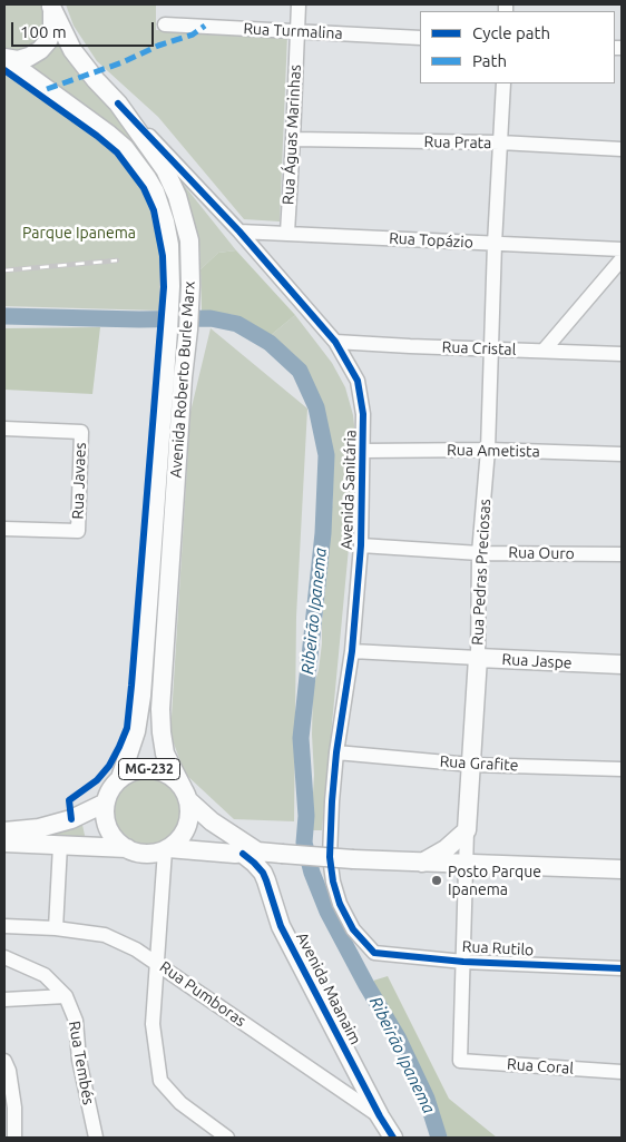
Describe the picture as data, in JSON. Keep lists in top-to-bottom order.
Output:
{
  "streets": {
    "main road": [
      "Avenida Roberto Burle Marx",
      "Rua Pedras Preciosas",
      "Rua Jaspe",
      "MG-232",
      "Avenida Maanaim"
    ],
    "street": [
      "Rua Turmalina",
      "Rua Águas Marinhas",
      "Rua Prata",
      "Rua Topázio",
      "Rua Cristal",
      "Rua Ametista",
      "Rua Javaes",
      "Avenida Sanitária",
      "Rua Ouro",
      "Rua Grafite",
      "Rua Rutilo",
      "Rua Pumboras",
      "Rua Tembés",
      "Rua Coral"
    ]
  },
  "crossings": [
    ["Rua Turmalina", "Rua Águas Marinhas"],
    ["Rua Águas Marinhas", "Rua Prata"],
    ["Rua Águas Marinhas", "Rua Topázio"],
    ["Rua Prata", "Rua Pedras Preciosas"],
    ["Rua Topázio", "Avenida Sanitária"],
    ["Rua Topázio", "Rua Pedras Preciosas"],
    ["Rua Cristal", "Avenida Sanitária"],
    ["Rua Cristal", "Rua Pedras Preciosas"],
    ["Avenida Roberto Burle Marx", "Avenida Sanitária"],
    ["Avenida Roberto Burle Marx", "MG-232"],
    ["Rua Ametista", "Avenida Sanitária"],
    ["Rua Ametista", "Rua Pedras Preciosas"],
    ["Avenida Sanitária", "Rua Ouro"],
    ["Avenida Sanitária", "Rua Jaspe"],
    ["Avenida Sanitária", "Rua Grafite"],
    ["Avenida Sanitária", "Rua Rutilo"],
    ["Rua Ouro", "Rua Pedras Preciosas"],
    ["Rua Pedras Preciosas", "Rua Jaspe"],
    ["Rua Pedras Preciosas", "Rua Grafite"],
    ["Rua Pedras Preciosas", "Rua Rutilo"],
    ["Rua Pedras Preciosas", "Rua Coral"],
    ["Avenida Maanaim", "Rua Pumboras"]
  ],
  "water": ["Ribeirão Ipanema"],
  "parks": ["Parque Ipanema"],
  "places": ["Posto Parque Ipanema"],
  "legend": ["Cycle path", "Path"],
  "scale_bar": "100 m"
}
